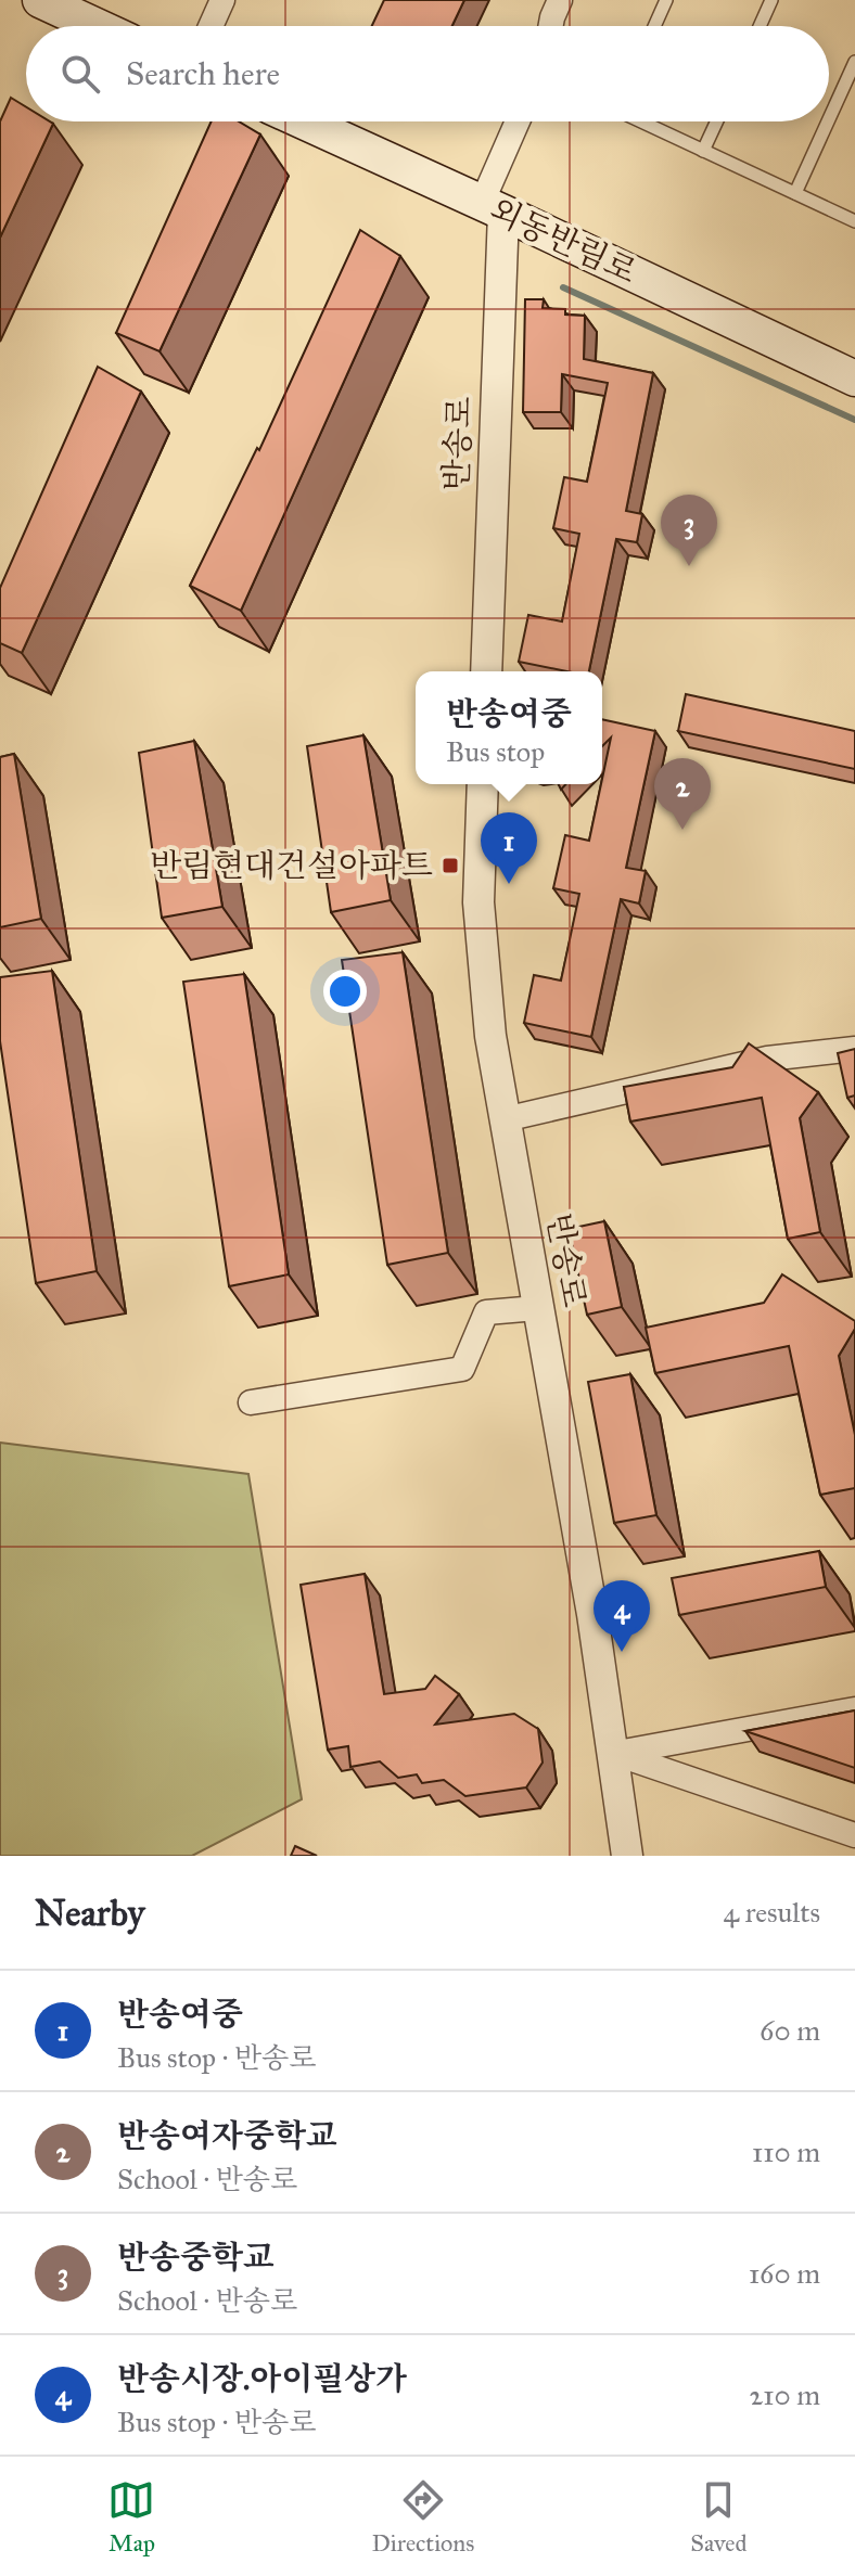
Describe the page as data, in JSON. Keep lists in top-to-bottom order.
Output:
{
  "streets": {
    "main road": ["외동반림로"],
    "street": ["반송로"]
  },
  "crossings": [
    ["외동반림로", "반송로"]
  ],
  "places": {
    "transit": ["반림현대건설아파트"]
  },
  "page": {
    "search": "Search here",
    "pins": [
      "3",
      "2",
      "1",
      "4"
    ],
    "popup": ["반송여중", "Bus stop"],
    "heading": ["Nearby", "4 results"],
    "list": [
      {
        "mark": "1",
        "name": "반송여중",
        "note": "Bus stop · 반송로",
        "value": "60 m"
      },
      {
        "mark": "2",
        "name": "반송여자중학교",
        "note": "School · 반송로",
        "value": "110 m"
      },
      {
        "mark": "3",
        "name": "반송중학교",
        "note": "School · 반송로",
        "value": "160 m"
      },
      {
        "mark": "4",
        "name": "반송시장.아이필상가",
        "note": "Bus stop · 반송로",
        "value": "210 m"
      }
    ],
    "nav": ["Map", "Directions", "Saved"]
  }
}
